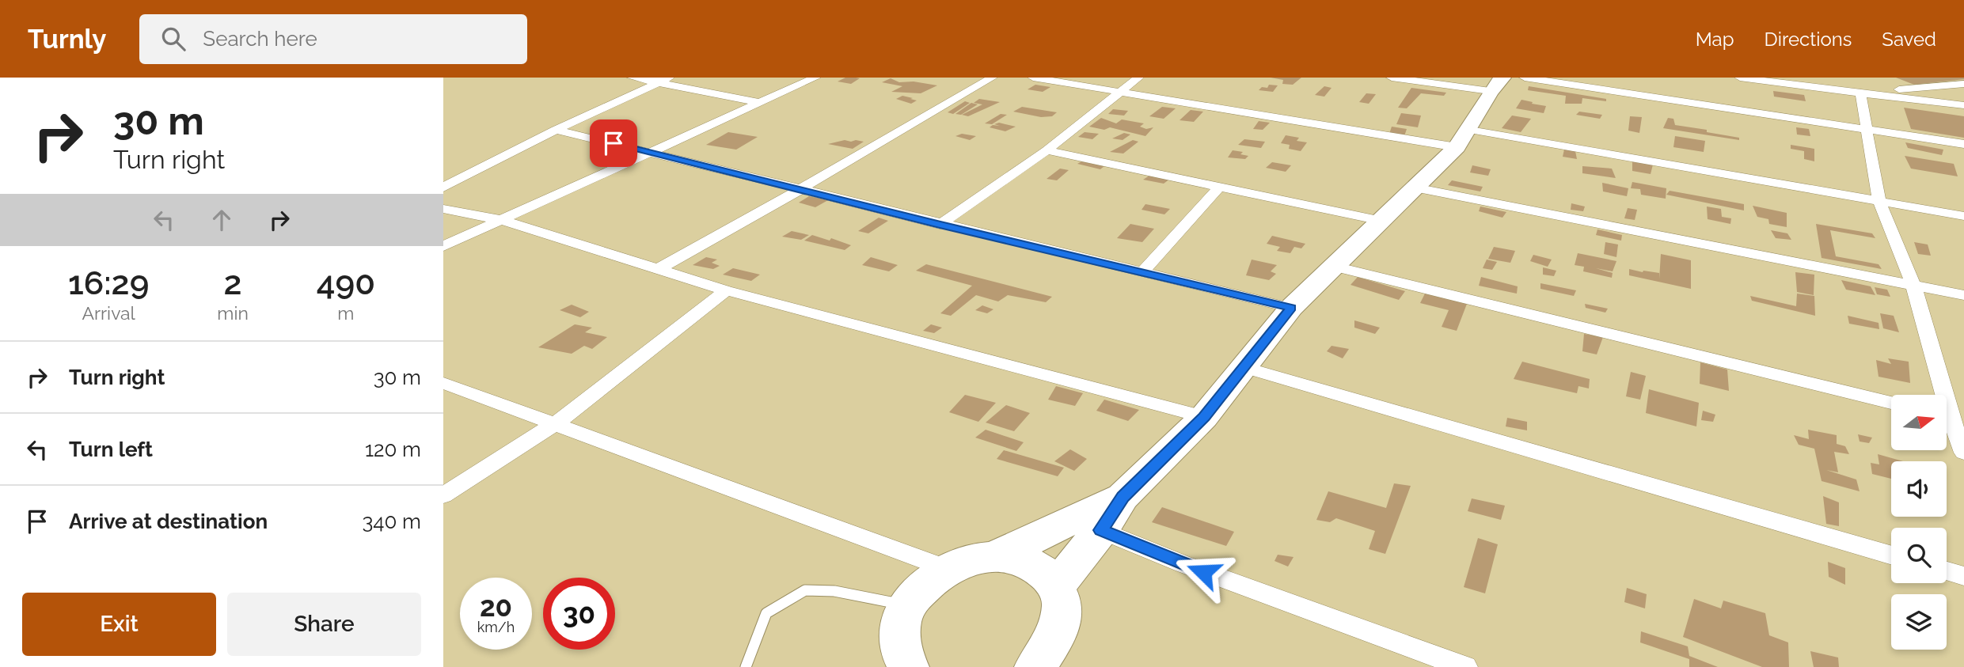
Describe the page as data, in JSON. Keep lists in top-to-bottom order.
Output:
{
  "north": "right",
  "page": {
    "header": "Turnly",
    "search": "Search here",
    "nav": ["Map", "Directions", "Saved"],
    "turn": ["30 m", "Turn right"],
    "eta": [
      "16:29",
      "Arrival",
      "2",
      "min",
      "490",
      "m"
    ],
    "list": [
      {
        "name": "Turn right",
        "value": "30 m"
      },
      {
        "name": "Turn left",
        "value": "120 m"
      },
      {
        "name": "Arrive at destination",
        "value": "340 m"
      }
    ],
    "speed": "20 km/h",
    "limit": "30",
    "buttons": ["Exit", "Share"]
  }
}
